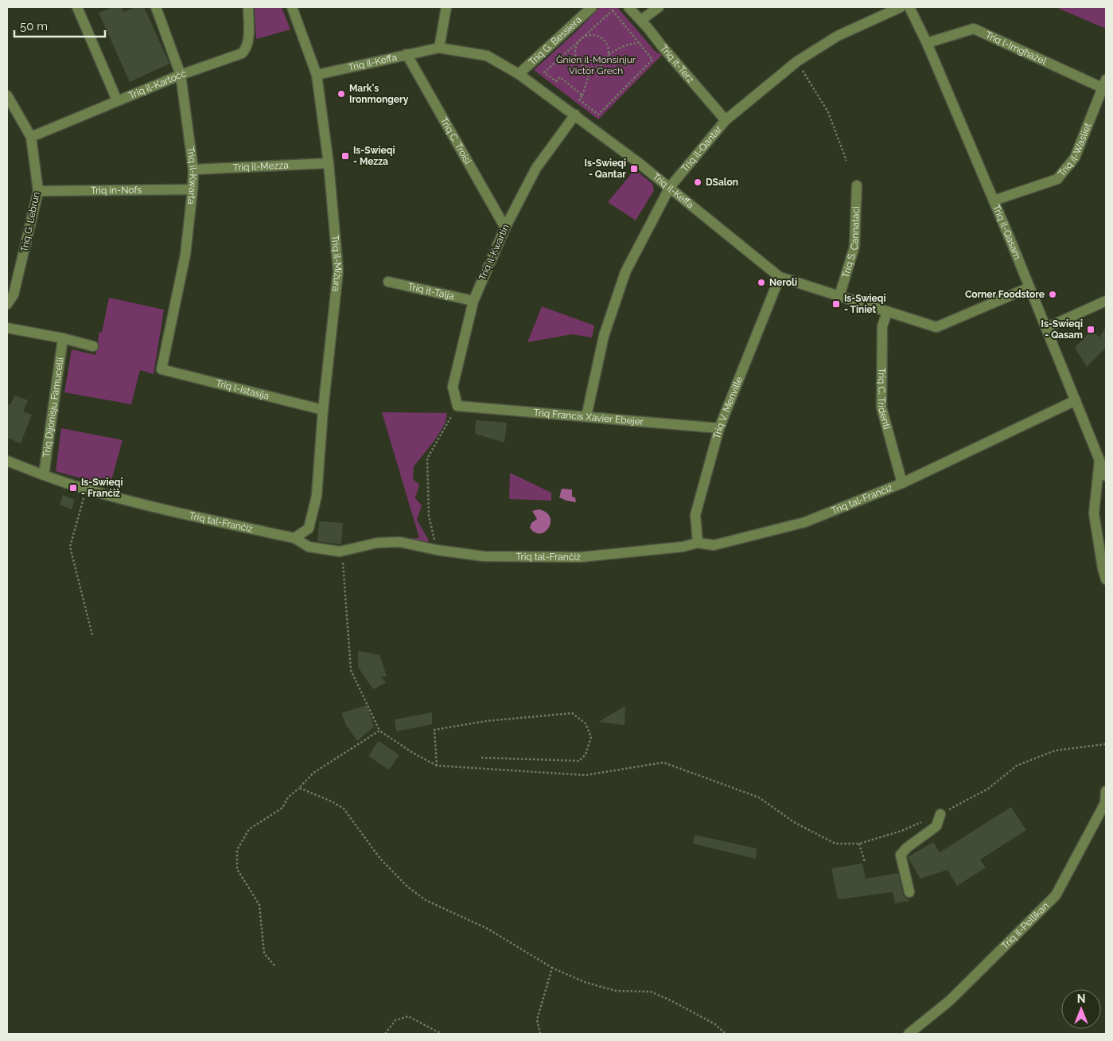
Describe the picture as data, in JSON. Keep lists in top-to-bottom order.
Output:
{
  "streets": {
    "street": [
      "Triq G. Bessiera",
      "Triq l-Imgħażel",
      "Triq il-Keffa",
      "Triq it-Terz",
      "Triq il-Kartoċċ",
      "Triq C. Troisi",
      "Triq il-Qantar",
      "Triq il-Wasliet",
      "Triq il-Mezza",
      "Triq il-Kwarta",
      "Triq in-Nofs",
      "Triq G. Lebrun",
      "Triq il-Qasam",
      "Triq S. Cannataci",
      "Triq il-Kwartin",
      "Triq il-Miżura",
      "Triq it-Talja",
      "Triq l-Istasija",
      "Triq C. Tridenti",
      "Triq Dijonisju Famucelli",
      "Triq V. Menville",
      "Triq Francis Xavier Ebejer",
      "Triq tal-Franċiż",
      "Triq il-Pellikan"
    ]
  },
  "crossings": [
    ["Triq G. Bessiera", "Triq il-Keffa"],
    ["Triq l-Imgħażel", "Triq il-Wasliet"],
    ["Triq l-Imgħażel", "Triq il-Qasam"],
    ["Triq il-Keffa", "Triq C. Troisi"],
    ["Triq il-Keffa", "Triq il-Qantar"],
    ["Triq il-Keffa", "Triq il-Qasam"],
    ["Triq il-Keffa", "Triq S. Cannataci"],
    ["Triq il-Keffa", "Triq il-Kwartin"],
    ["Triq il-Keffa", "Triq il-Miżura"],
    ["Triq il-Keffa", "Triq C. Tridenti"],
    ["Triq il-Keffa", "Triq V. Menville"],
    ["Triq it-Terz", "Triq il-Qantar"],
    ["Triq il-Kartoċċ", "Triq il-Kwarta"],
    ["Triq il-Kartoċċ", "Triq G. Lebrun"],
    ["Triq C. Troisi", "Triq il-Kwartin"],
    ["Triq il-Qantar", "Triq Francis Xavier Ebejer"],
    ["Triq il-Wasliet", "Triq il-Qasam"],
    ["Triq il-Mezza", "Triq il-Kwarta"],
    ["Triq il-Mezza", "Triq il-Miżura"],
    ["Triq il-Kwarta", "Triq in-Nofs"],
    ["Triq il-Kwarta", "Triq l-Istasija"],
    ["Triq in-Nofs", "Triq G. Lebrun"],
    ["Triq il-Qasam", "Triq tal-Franċiż"],
    ["Triq il-Kwartin", "Triq it-Talja"],
    ["Triq il-Kwartin", "Triq Francis Xavier Ebejer"],
    ["Triq il-Miżura", "Triq l-Istasija"],
    ["Triq il-Miżura", "Triq tal-Franċiż"],
    ["Triq C. Tridenti", "Triq tal-Franċiż"],
    ["Triq Dijonisju Famucelli", "Triq tal-Franċiż"],
    ["Triq V. Menville", "Triq Francis Xavier Ebejer"],
    ["Triq V. Menville", "Triq tal-Franċiż"]
  ],
  "parks": ["Ġnien il-Monsinjur Victor Grech"],
  "places": {
    "other": [
      "Mark's Ironmongery",
      "DSalon",
      "Neroli",
      "Corner Foodstore"
    ],
    "transit": [
      "Is-Swieqi - Mezza",
      "Is-Swieqi - Qantar",
      "Is-Swieqi - Tiniet",
      "Is-Swieqi - Qasam",
      "Is-Swieqi - Franċiż"
    ]
  },
  "scale_bar": "50 m",
  "north": "top"
}
